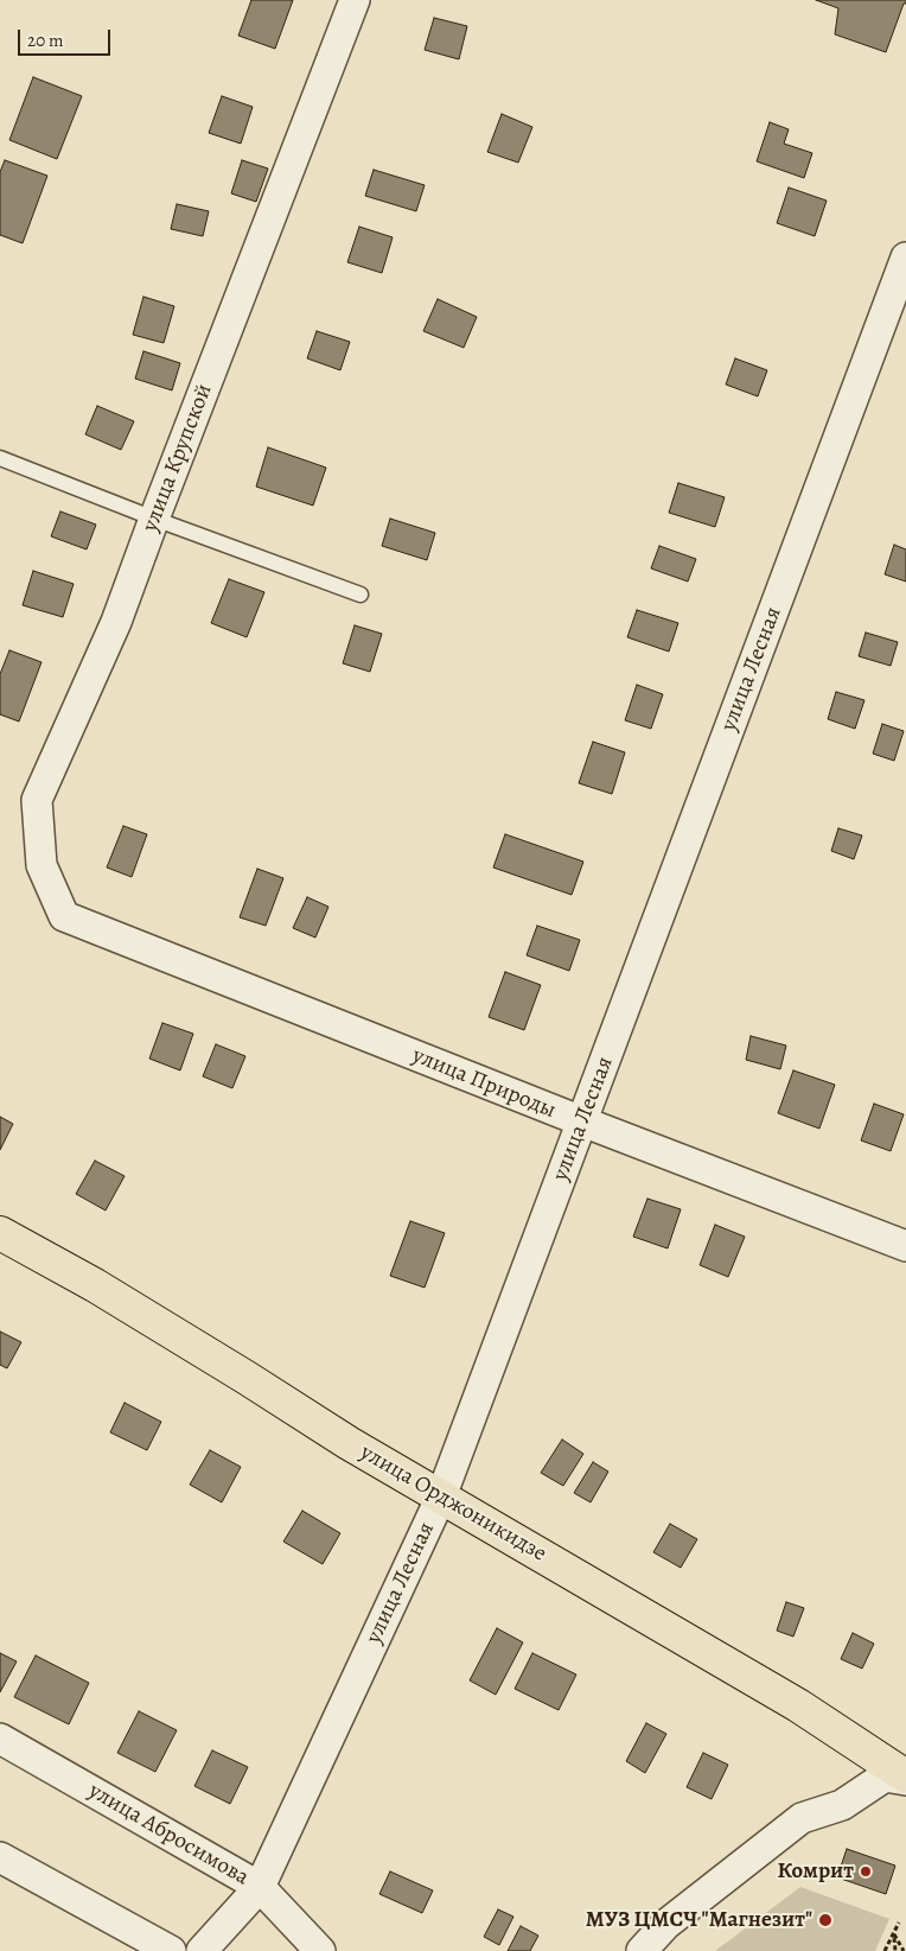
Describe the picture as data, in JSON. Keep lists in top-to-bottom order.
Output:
{
  "streets": {
    "main road": ["улица Орджоникидзе"],
    "street": [
      "улица Крупской",
      "улица Лесная",
      "улица Природы",
      "улица Абросимова"
    ]
  },
  "crossings": [
    ["улица Крупской", "улица Природы"],
    ["улица Лесная", "улица Природы"],
    ["улица Лесная", "улица Орджоникидзе"],
    ["улица Лесная", "улица Абросимова"]
  ],
  "places": ["Комрит", "МУЗ ЦМСЧ \"Магнезит\""],
  "scale_bar": "20 m"
}
